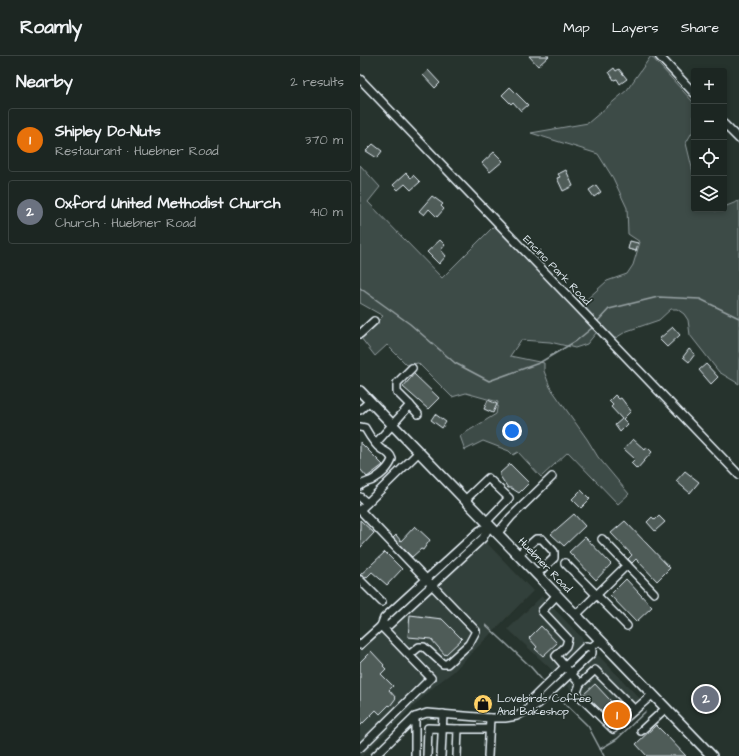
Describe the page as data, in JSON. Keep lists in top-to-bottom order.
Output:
{
  "streets": {
    "main road": ["Huebner Road"],
    "street": ["Encino Park Road"]
  },
  "places": {
    "shop": ["Lovebirds Coffee And Bakeshop"]
  },
  "page": {
    "header": "Roamly",
    "nav": ["Map", "Layers", "Share"],
    "heading": ["Nearby", "2 results"],
    "map_buttons": ["+", "−"],
    "list": [
      {
        "mark": "1",
        "name": "Shipley Do-Nuts",
        "note": "Restaurant · Huebner Road",
        "value": "370 m"
      },
      {
        "mark": "2",
        "name": "Oxford United Methodist Church",
        "note": "Church · Huebner Road",
        "value": "410 m"
      }
    ],
    "pins": ["2", "1"]
  }
}
